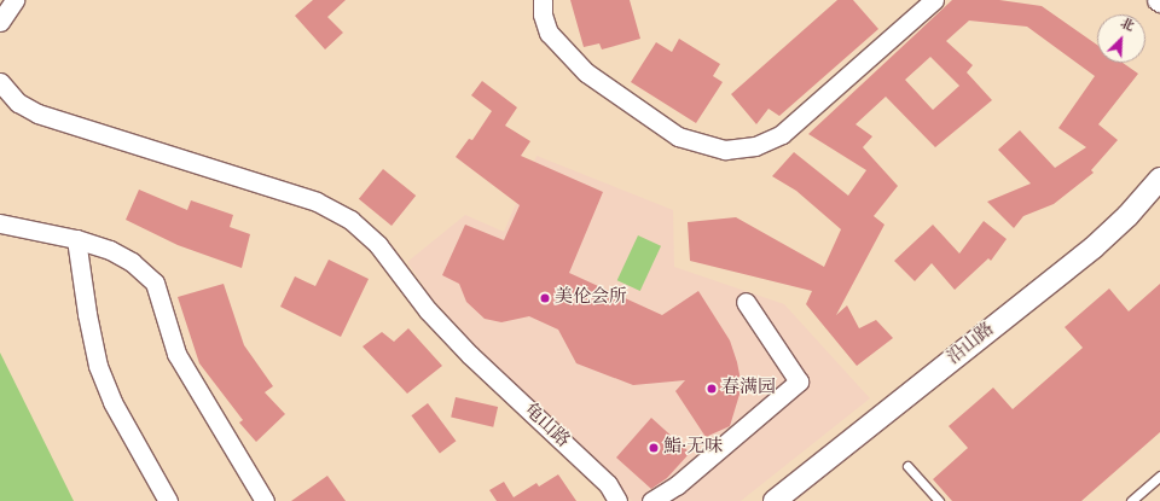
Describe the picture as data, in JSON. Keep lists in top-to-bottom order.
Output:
{
  "streets": {
    "street": ["沿山路", "龟山路"]
  },
  "places": ["美伦会所", "春满园", "鮨·无味"],
  "north": "top right"
}
